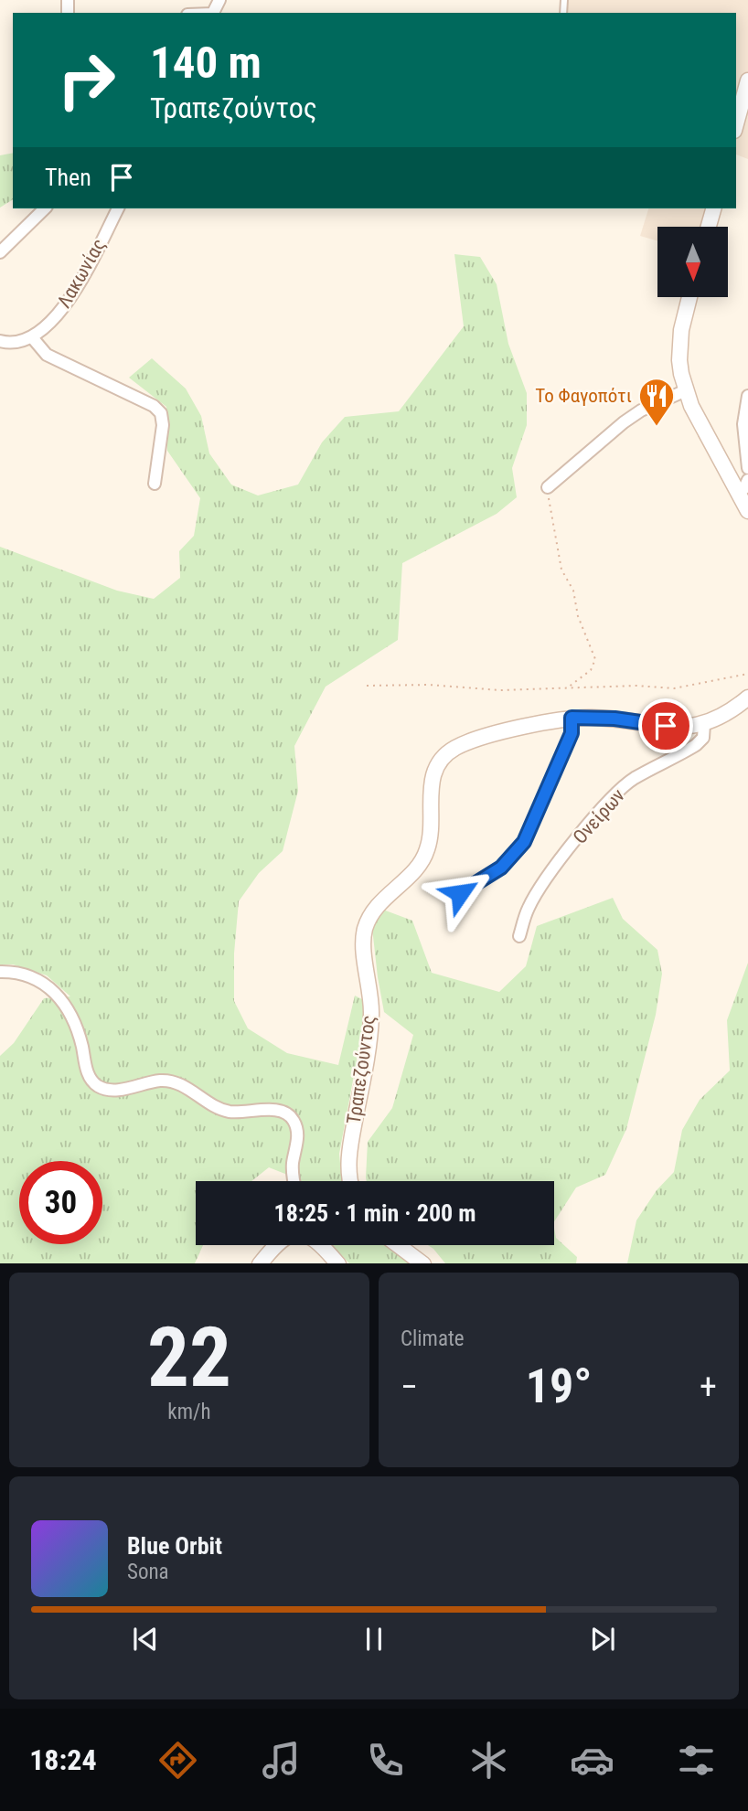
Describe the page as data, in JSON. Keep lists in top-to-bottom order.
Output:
{
  "streets": {
    "main road": ["Τραπεζούντος"],
    "street": ["Λακωνίας", "Ονείρων"]
  },
  "crossings": [
    ["Ονείρων", "Τραπεζούντος"]
  ],
  "places": {
    "restaurant": ["Το Φαγοπότι"]
  },
  "north": "bottom",
  "page": {
    "turn": ["140 m", "Τραπεζούντος"],
    "then": "Then",
    "limit": "30",
    "trip": "18:25 · 1 min · 200 m",
    "tile": [
      ["22", "km/h"],
      "Climate"
    ],
    "heat": ["−", "19°", "+"],
    "song": ["Blue Orbit", "Sona"],
    "tabs": "18:24"
  }
}
